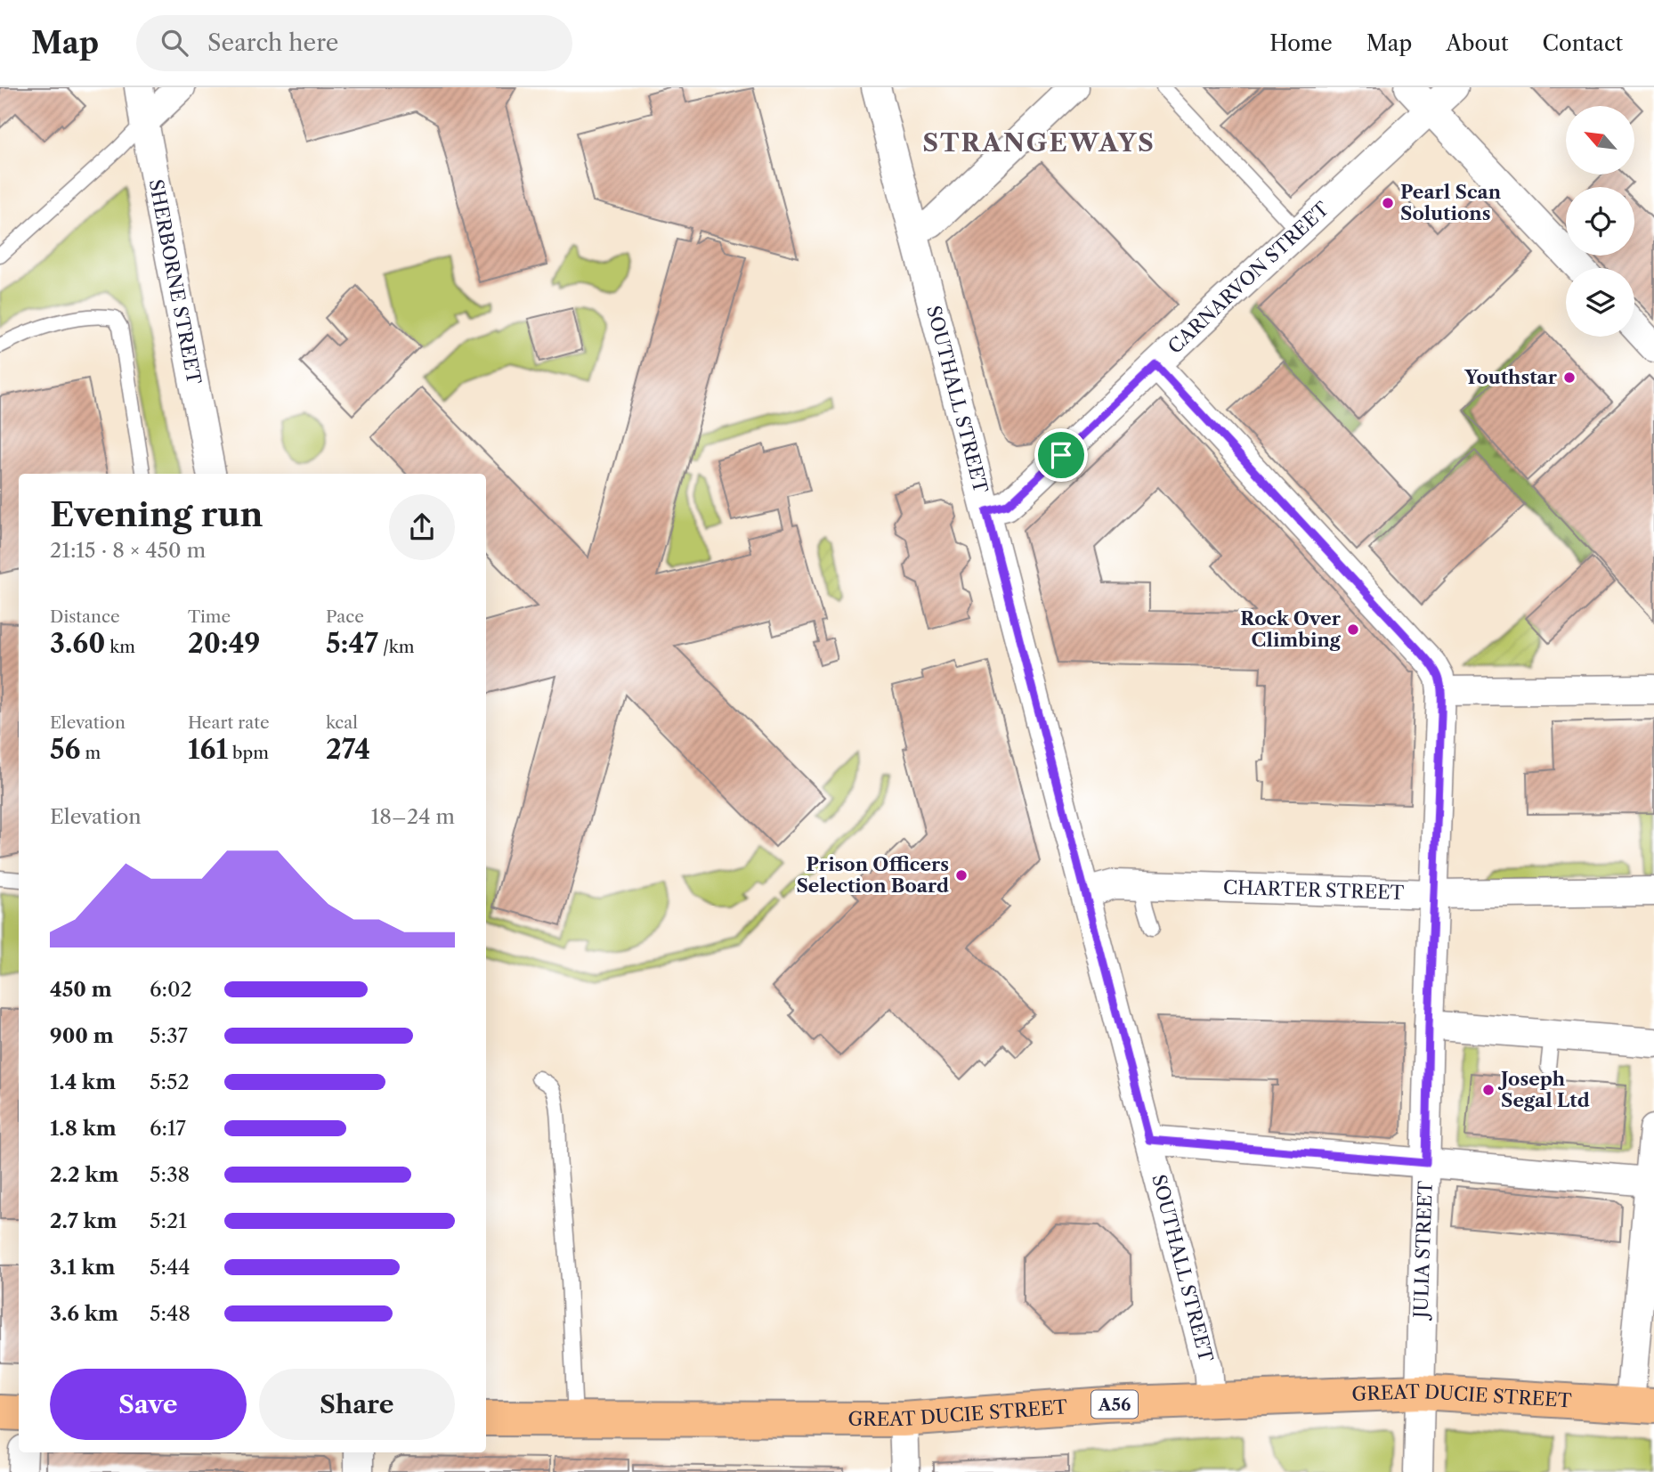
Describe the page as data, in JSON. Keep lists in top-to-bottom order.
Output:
{
  "streets": {
    "highway": ["GREAT DUCIE STREET", "A56"],
    "street": [
      "CARNARVON STREET",
      "SHERBORNE STREET",
      "SOUTHALL STREET",
      "CHARTER STREET",
      "JULIA STREET"
    ]
  },
  "crossings": [
    ["CARNARVON STREET", "SOUTHALL STREET"],
    ["SOUTHALL STREET", "CHARTER STREET"],
    ["SOUTHALL STREET", "GREAT DUCIE STREET"],
    ["CHARTER STREET", "JULIA STREET"],
    ["JULIA STREET", "GREAT DUCIE STREET"]
  ],
  "districts": ["STRANGEWAYS"],
  "places": [
    "Pearl Scan Solutions",
    "Youthstar",
    "Rock Over Climbing",
    "Prison Officers Selection Board",
    "Joseph Segal Ltd"
  ],
  "north": "top left",
  "page": {
    "header": "Map",
    "search": "Search here",
    "nav": [
      "Home",
      "Map",
      "About",
      "Contact"
    ],
    "heading": ["Evening run", "21:15 · 8 × 450 m"],
    "stats": [
      ["Distance", "3.60 km"],
      ["Time", "20:49"],
      ["Pace", "5:47 /km"],
      ["Elevation", "56 m"],
      ["Heart rate", "161 bpm"],
      ["kcal", "274"]
    ],
    "chart": ["Elevation", "18–24 m"],
    "list": [
      {
        "name": "450 m",
        "note": "6:02"
      },
      {
        "name": "900 m",
        "note": "5:37"
      },
      {
        "name": "1.4 km",
        "note": "5:52"
      },
      {
        "name": "1.8 km",
        "note": "6:17"
      },
      {
        "name": "2.2 km",
        "note": "5:38"
      },
      {
        "name": "2.7 km",
        "note": "5:21"
      },
      {
        "name": "3.1 km",
        "note": "5:44"
      },
      {
        "name": "3.6 km",
        "note": "5:48"
      }
    ],
    "buttons": ["Save", "Share"]
  }
}
